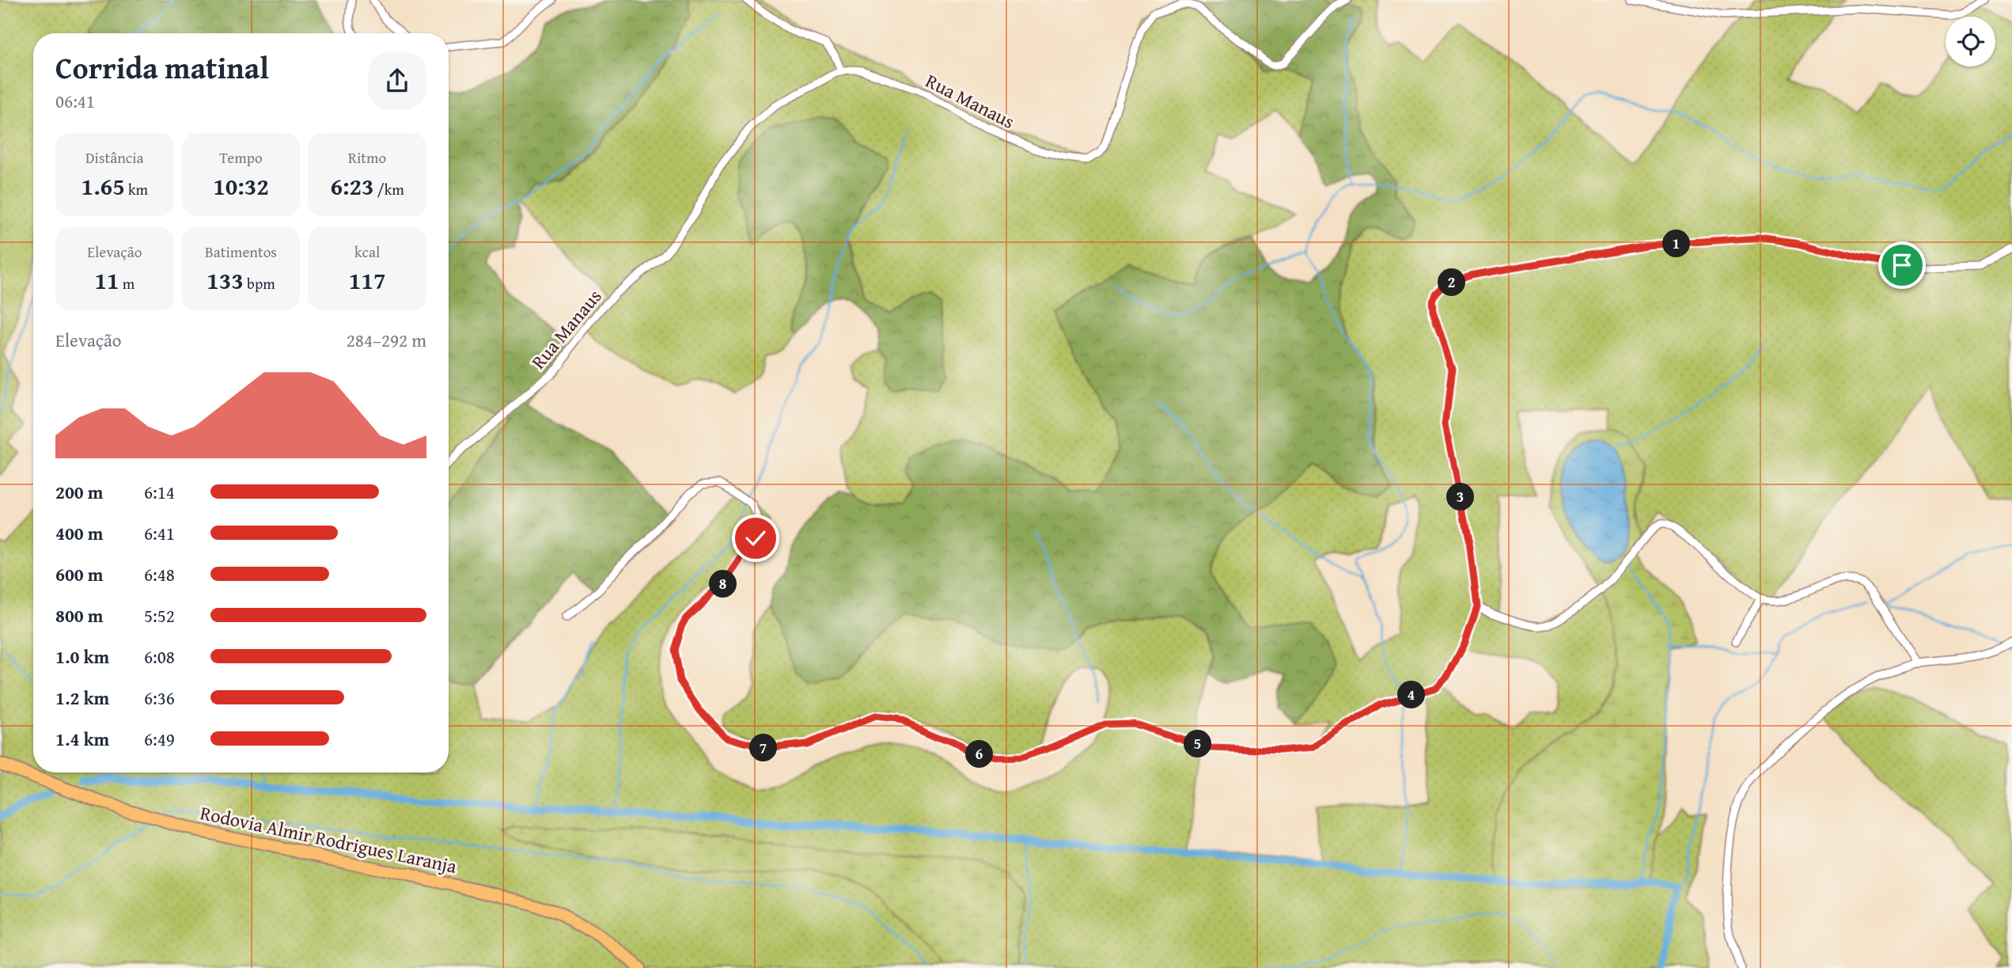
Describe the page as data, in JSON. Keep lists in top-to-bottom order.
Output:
{
  "streets": {
    "main road": ["Rodovia Almir Rodrigues Laranja"],
    "street": ["Rua Manaus"]
  },
  "page": {
    "heading": ["Corrida matinal", "06:41"],
    "stats": [
      ["Distância", "1.65 km"],
      ["Tempo", "10:32"],
      ["Ritmo", "6:23 /km"],
      ["Elevação", "11 m"],
      ["Batimentos", "133 bpm"],
      ["kcal", "117"]
    ],
    "pins": [
      "1",
      "2",
      "3",
      "8",
      "4",
      "5",
      "7",
      "6"
    ],
    "chart": ["Elevação", "284–292 m"],
    "list": [
      {
        "name": "200 m",
        "note": "6:14"
      },
      {
        "name": "400 m",
        "note": "6:41"
      },
      {
        "name": "600 m",
        "note": "6:48"
      },
      {
        "name": "800 m",
        "note": "5:52"
      },
      {
        "name": "1.0 km",
        "note": "6:08"
      },
      {
        "name": "1.2 km",
        "note": "6:36"
      },
      {
        "name": "1.4 km",
        "note": "6:49"
      }
    ]
  }
}
